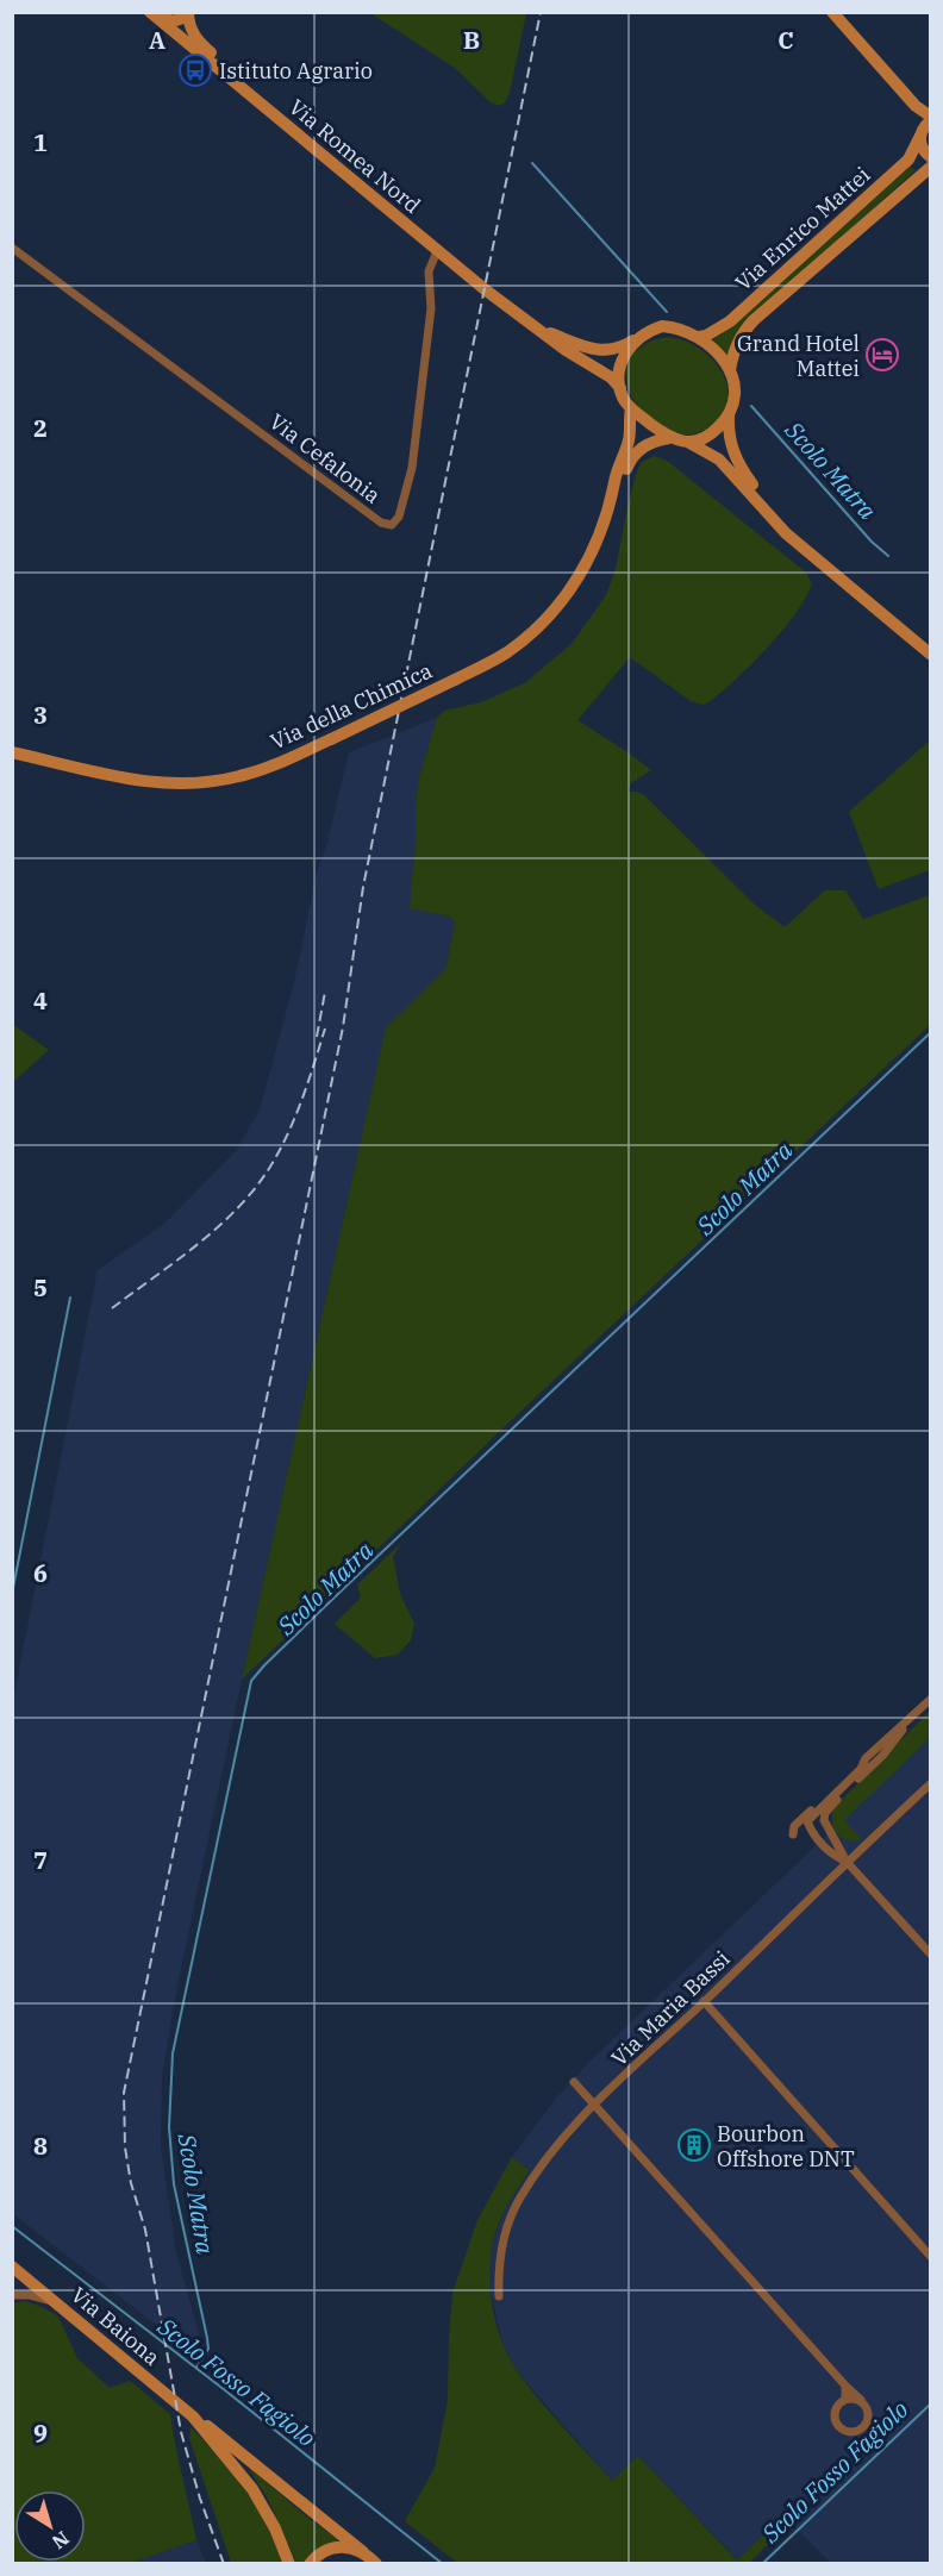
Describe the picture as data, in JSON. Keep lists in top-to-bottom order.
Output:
{
  "streets": {
    "main road": [
      "Via Romea Nord",
      "Via Enrico Mattei",
      "Via della Chimica",
      "Via Baiona"
    ],
    "street": ["Via Cefalonia", "Via Maria Bassi"]
  },
  "crossings": [
    ["Via Romea Nord", "Via Enrico Mattei"],
    ["Via Romea Nord", "Via Cefalonia"],
    ["Via Romea Nord", "Via della Chimica"],
    ["Via Enrico Mattei", "Via della Chimica"]
  ],
  "water": ["Scolo Matra", "Scolo Fosso Fagiolo"],
  "places": {
    "bus stop": ["Istituto Agrario"],
    "hotel": ["Grand Hotel Mattei"],
    "building": ["Bourbon Offshore DNT"]
  },
  "north": "bottom right",
  "grid": {
    "columns": ["A", "B", "C"],
    "rows": [
      "1",
      "2",
      "3",
      "4",
      "5",
      "6",
      "7",
      "8",
      "9"
    ]
  }
}
